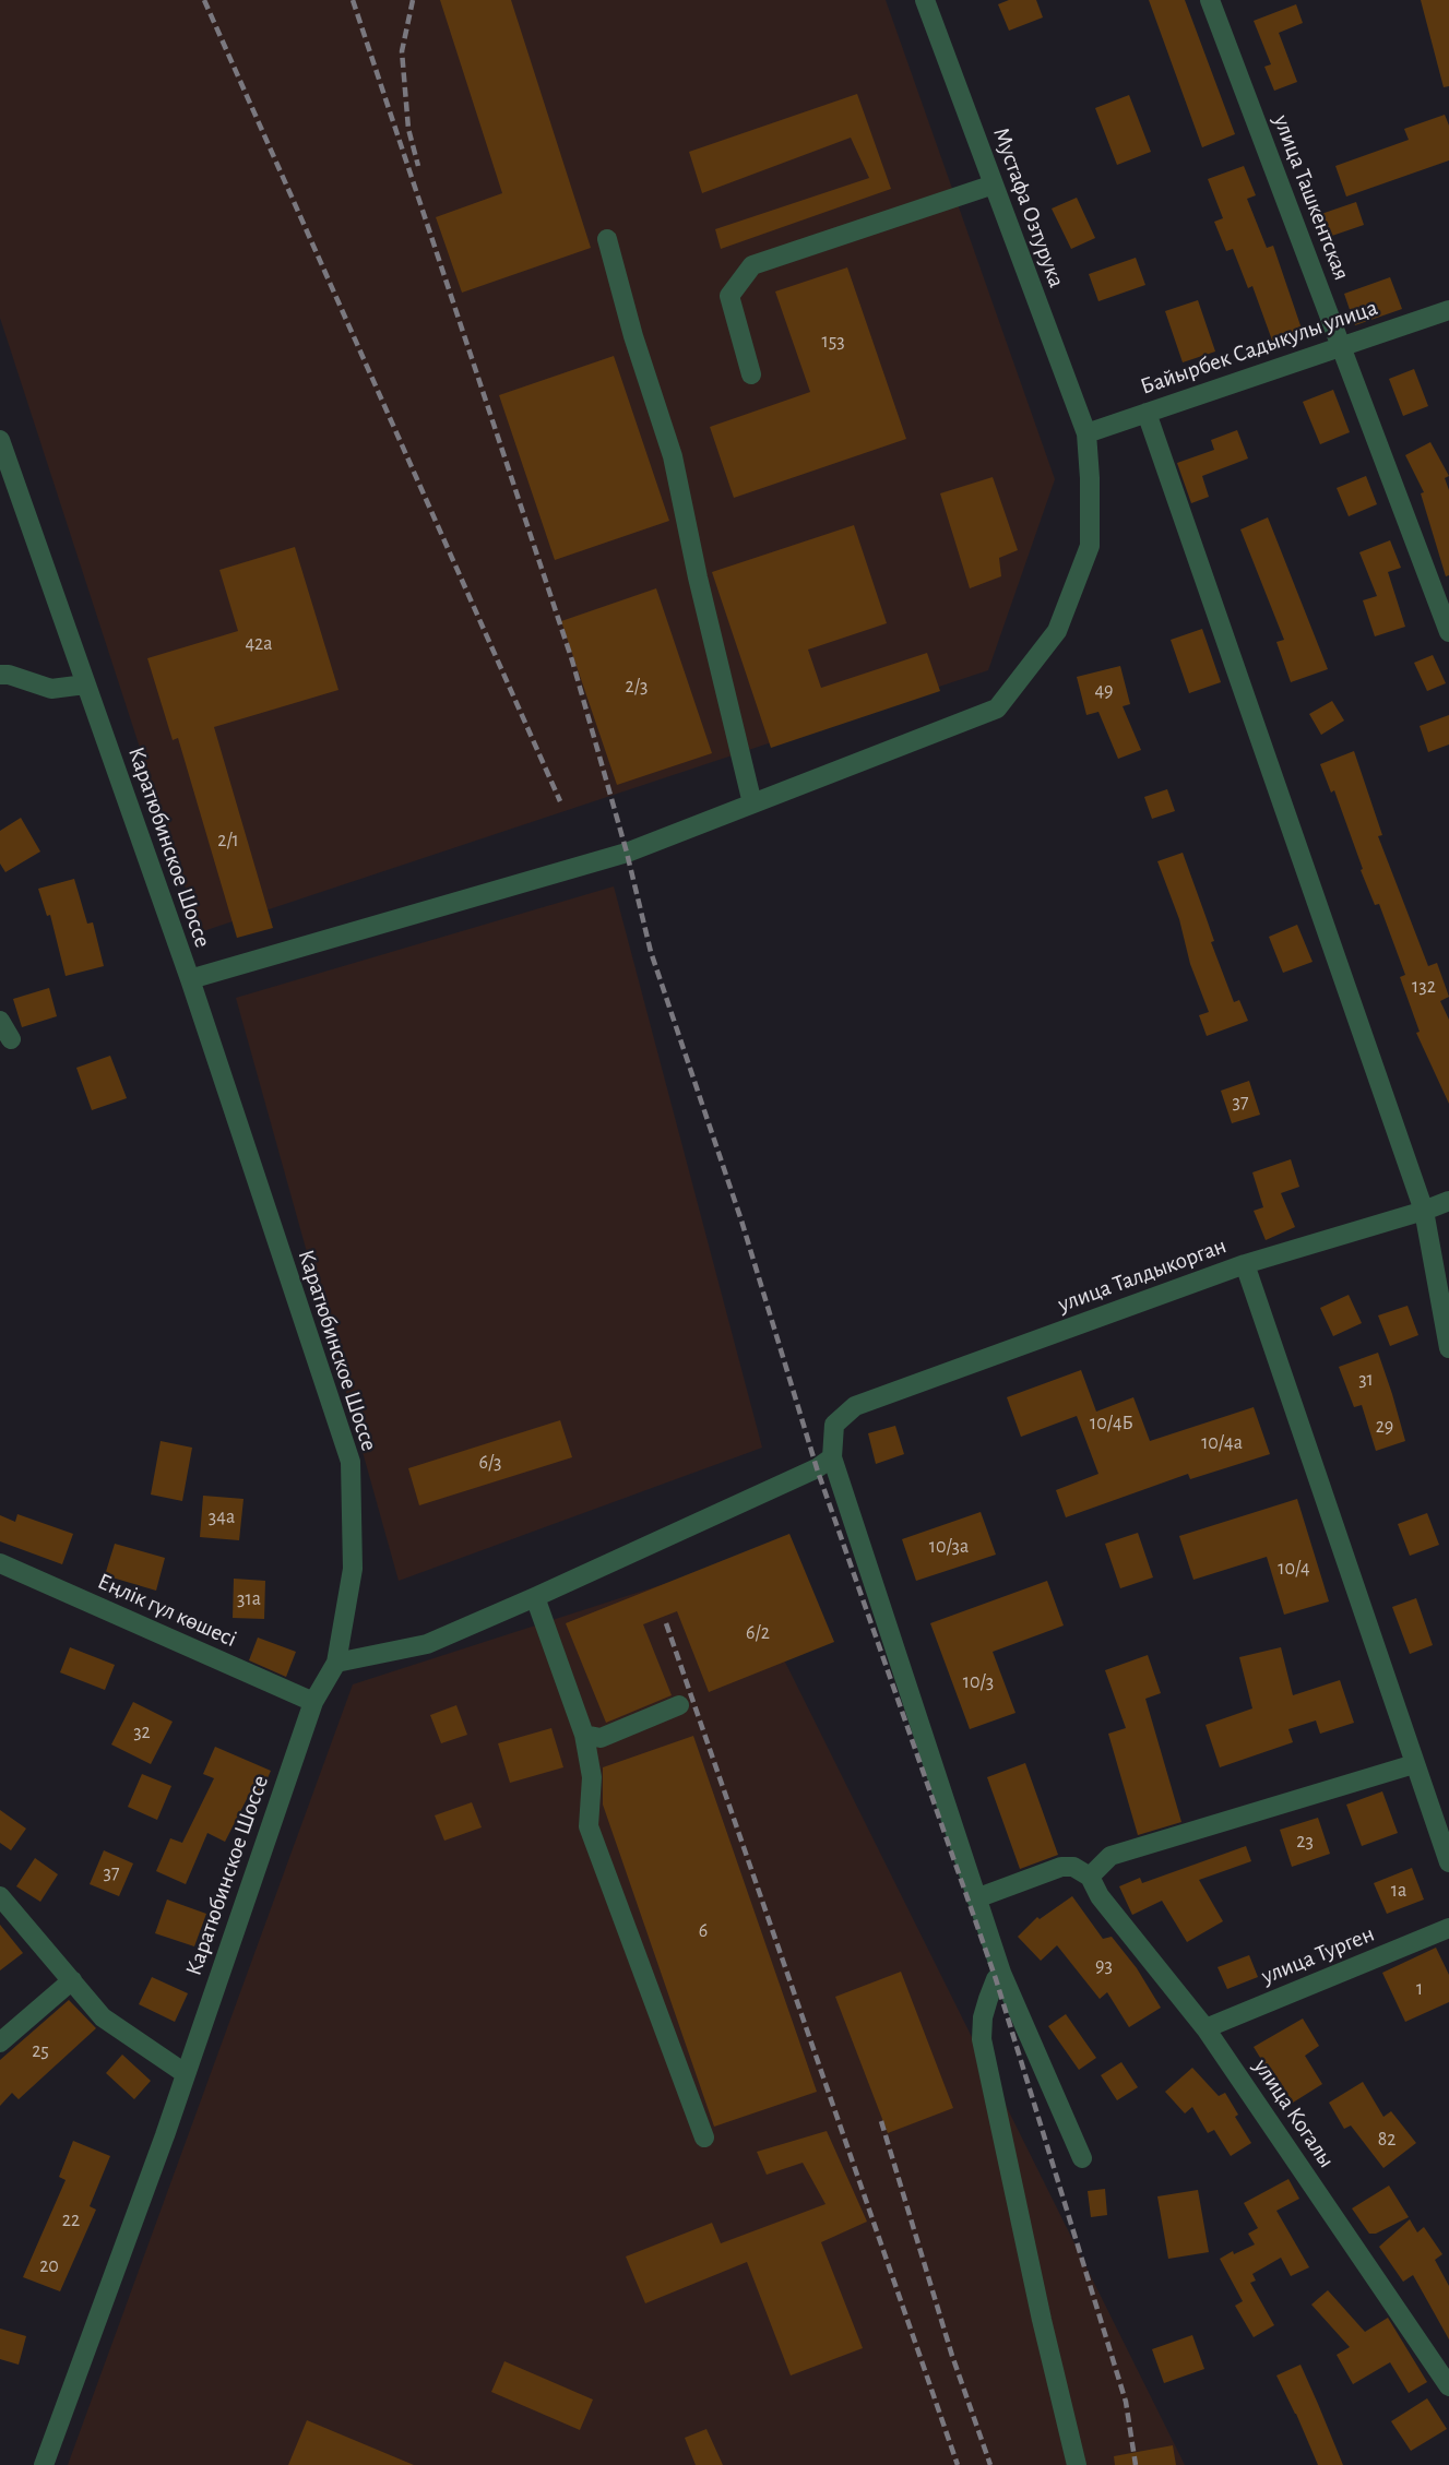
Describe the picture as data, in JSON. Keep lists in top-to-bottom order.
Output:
{
  "streets": {
    "street": [
      "улица Ташкентская",
      "Мустафа Озтурука",
      "Байырбек Садыкулы улица",
      "Каратюбинское Шоссе",
      "улица Талдыкорган",
      "Еңлік гүл көшесі",
      "улица Турген",
      "улица Когалы"
    ]
  },
  "crossings": [
    ["улица Ташкентская", "Байырбек Садыкулы улица"],
    ["Мустафа Озтурука", "Байырбек Садыкулы улица"],
    ["Мустафа Озтурука", "Каратюбинское Шоссе"],
    ["Каратюбинское Шоссе", "Еңлік гүл көшесі"],
    ["улица Турген", "улица Когалы"]
  ],
  "house_numbers": [
    "153",
    "42а",
    "2/3",
    "49",
    "2/1",
    "132",
    "37",
    "31",
    "10/4Б",
    "29",
    "10/4а",
    "6/3",
    "34а",
    "10/3а",
    "10/4",
    "31а",
    "6/2",
    "10/3",
    "32",
    "23",
    "37",
    "1а",
    "6",
    "93",
    "1",
    "25",
    "82",
    "22",
    "20"
  ]
}
